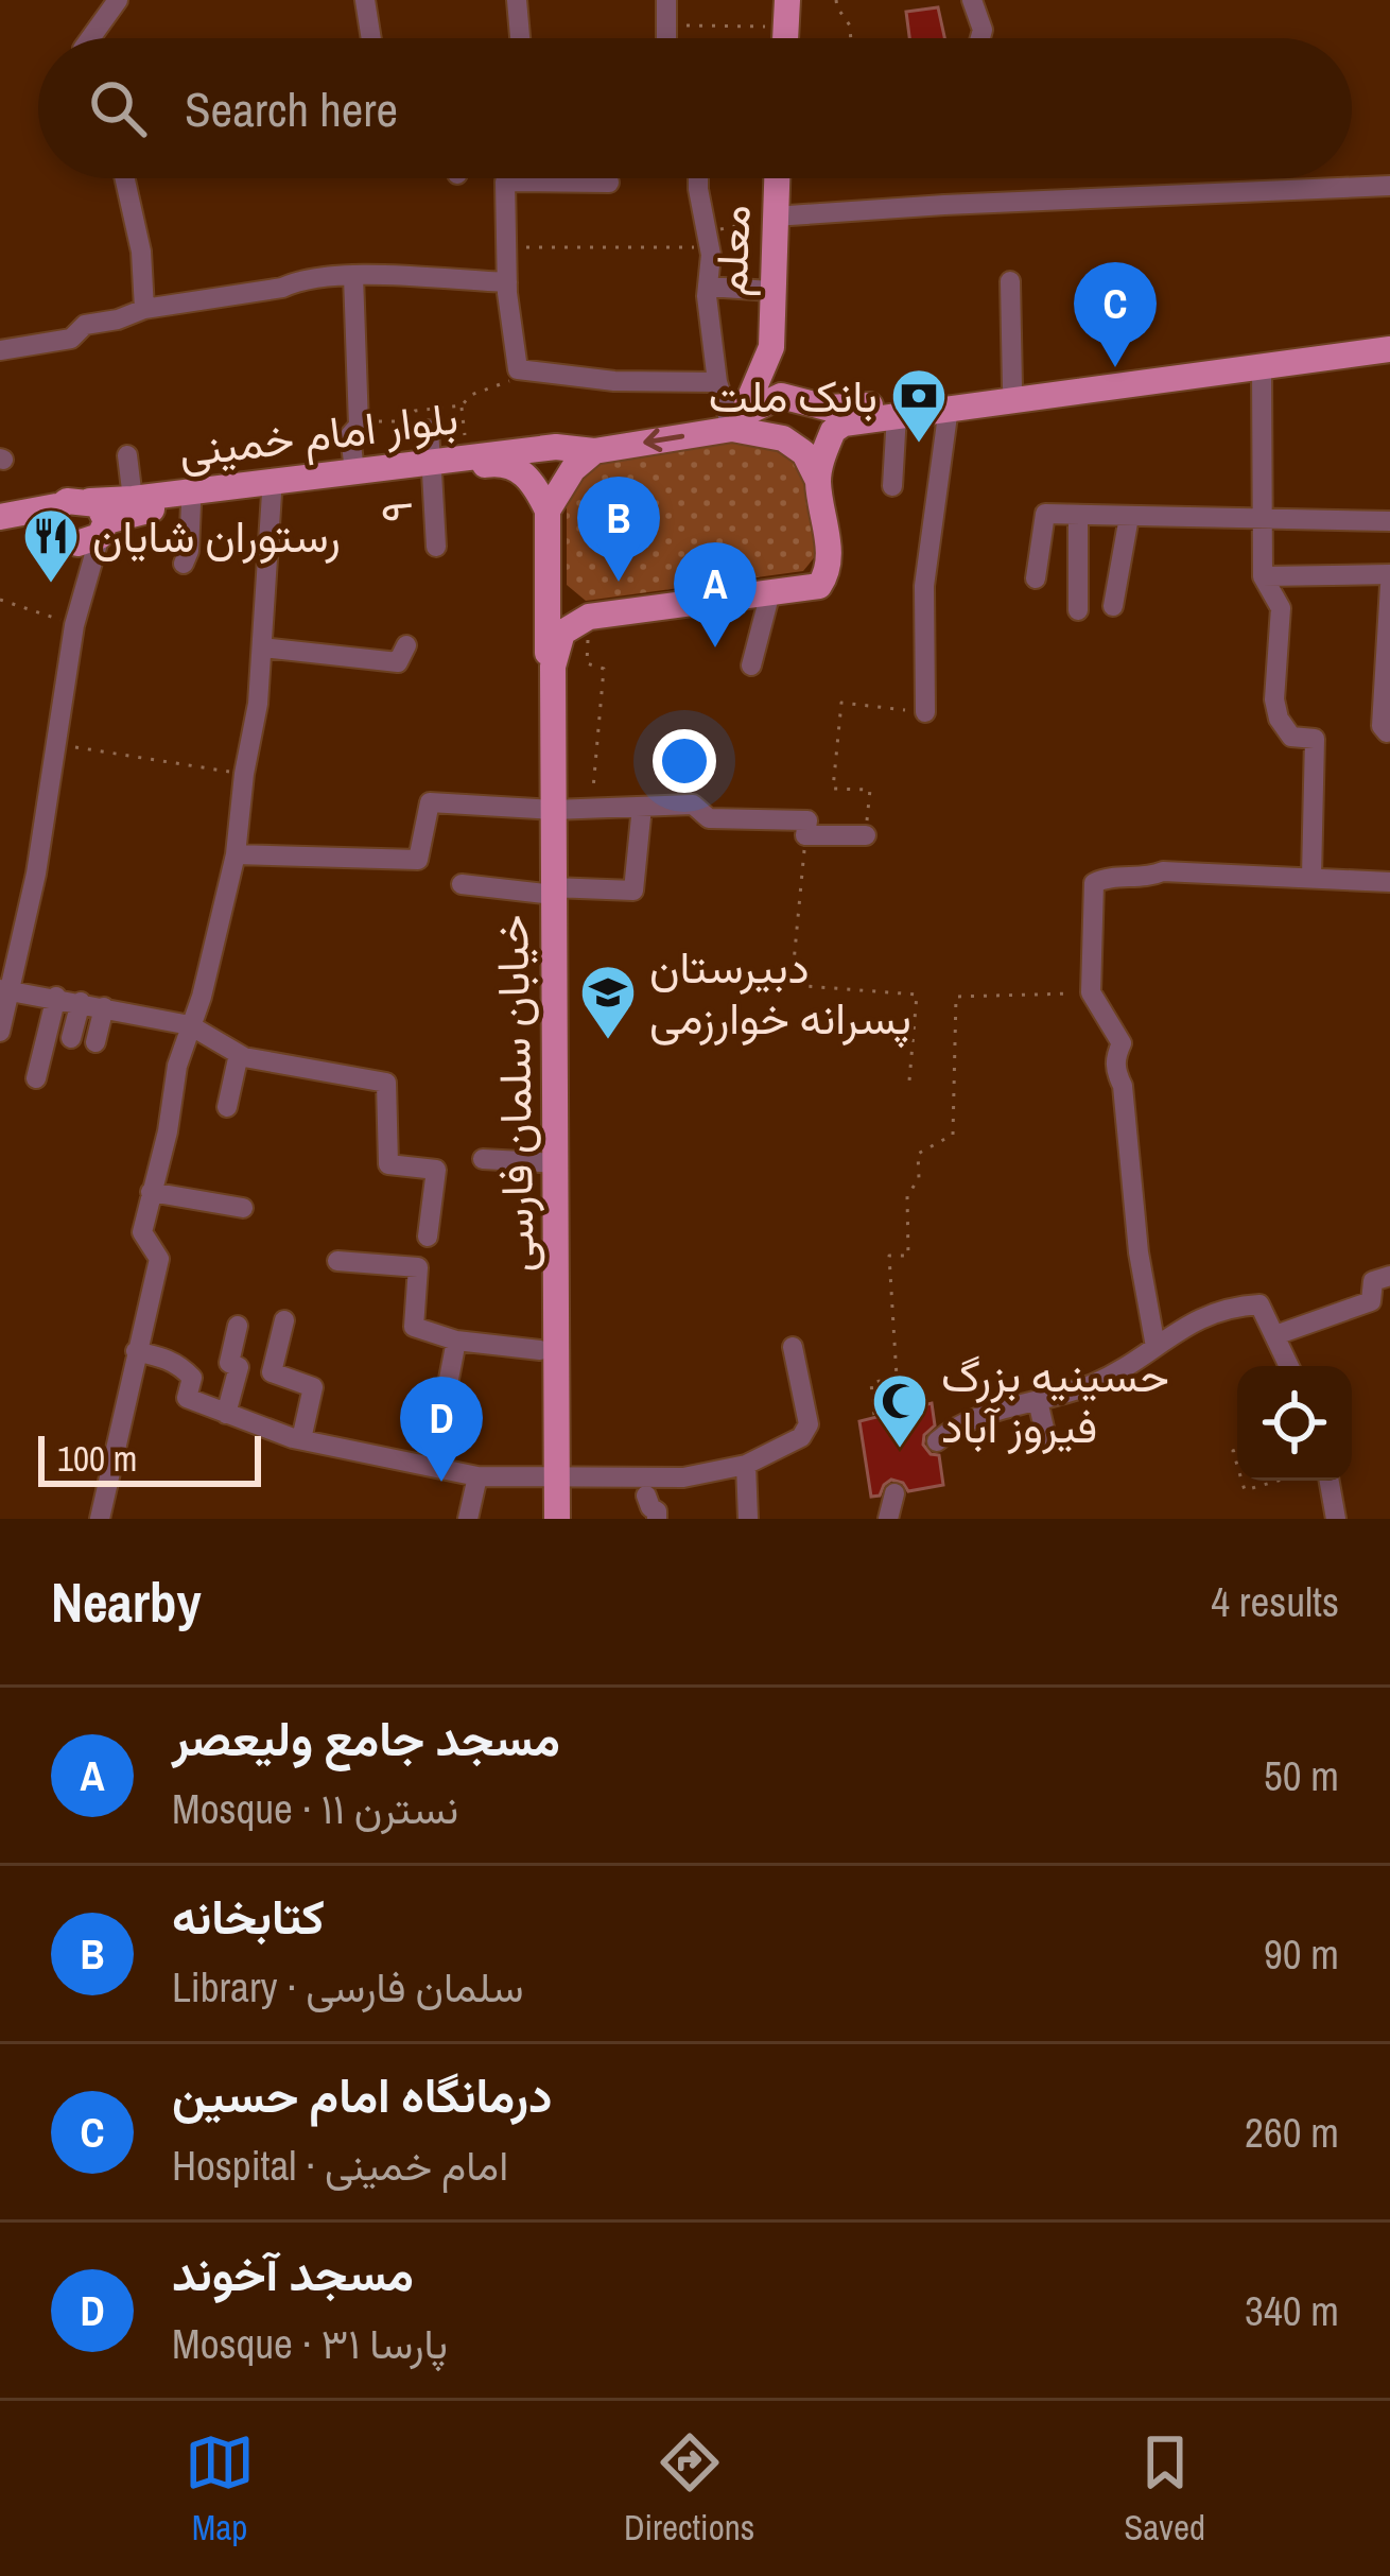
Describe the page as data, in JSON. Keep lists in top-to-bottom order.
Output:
{
  "streets": {
    "main road": ["معلم", "بلوار امام خمینی", "خیابان سلمان فارسی"],
    "street": ["۹"]
  },
  "crossings": [
    ["بلوار امام خمینی", "۹"],
    ["بلوار امام خمینی", "خیابان سلمان فارسی"]
  ],
  "places": {
    "bank": ["بانک ملت"],
    "restaurant": ["رستوران شایان"],
    "school or university": ["دبیرستان پسرانه خوارزمی"],
    "mosque": ["حسینیه بزرگ فیروز آباد"]
  },
  "scale_bar": "100 m",
  "page": {
    "search": "Search here",
    "pins": [
      "C",
      "B",
      "A",
      "D"
    ],
    "scale": "100 m",
    "heading": ["Nearby", "4 results"],
    "list": [
      {
        "mark": "A",
        "name": "مسجد جامع ولیعصر",
        "note": "Mosque · نسترن ۱۱",
        "value": "50 m"
      },
      {
        "mark": "B",
        "name": "کتابخانه",
        "note": "Library · سلمان فارسی",
        "value": "90 m"
      },
      {
        "mark": "C",
        "name": "درمانگاه امام حسین",
        "note": "Hospital · امام خمینی",
        "value": "260 m"
      },
      {
        "mark": "D",
        "name": "مسجد آخوند",
        "note": "Mosque · پارسا ۳۱",
        "value": "340 m"
      }
    ],
    "nav": ["Map", "Directions", "Saved"]
  }
}
